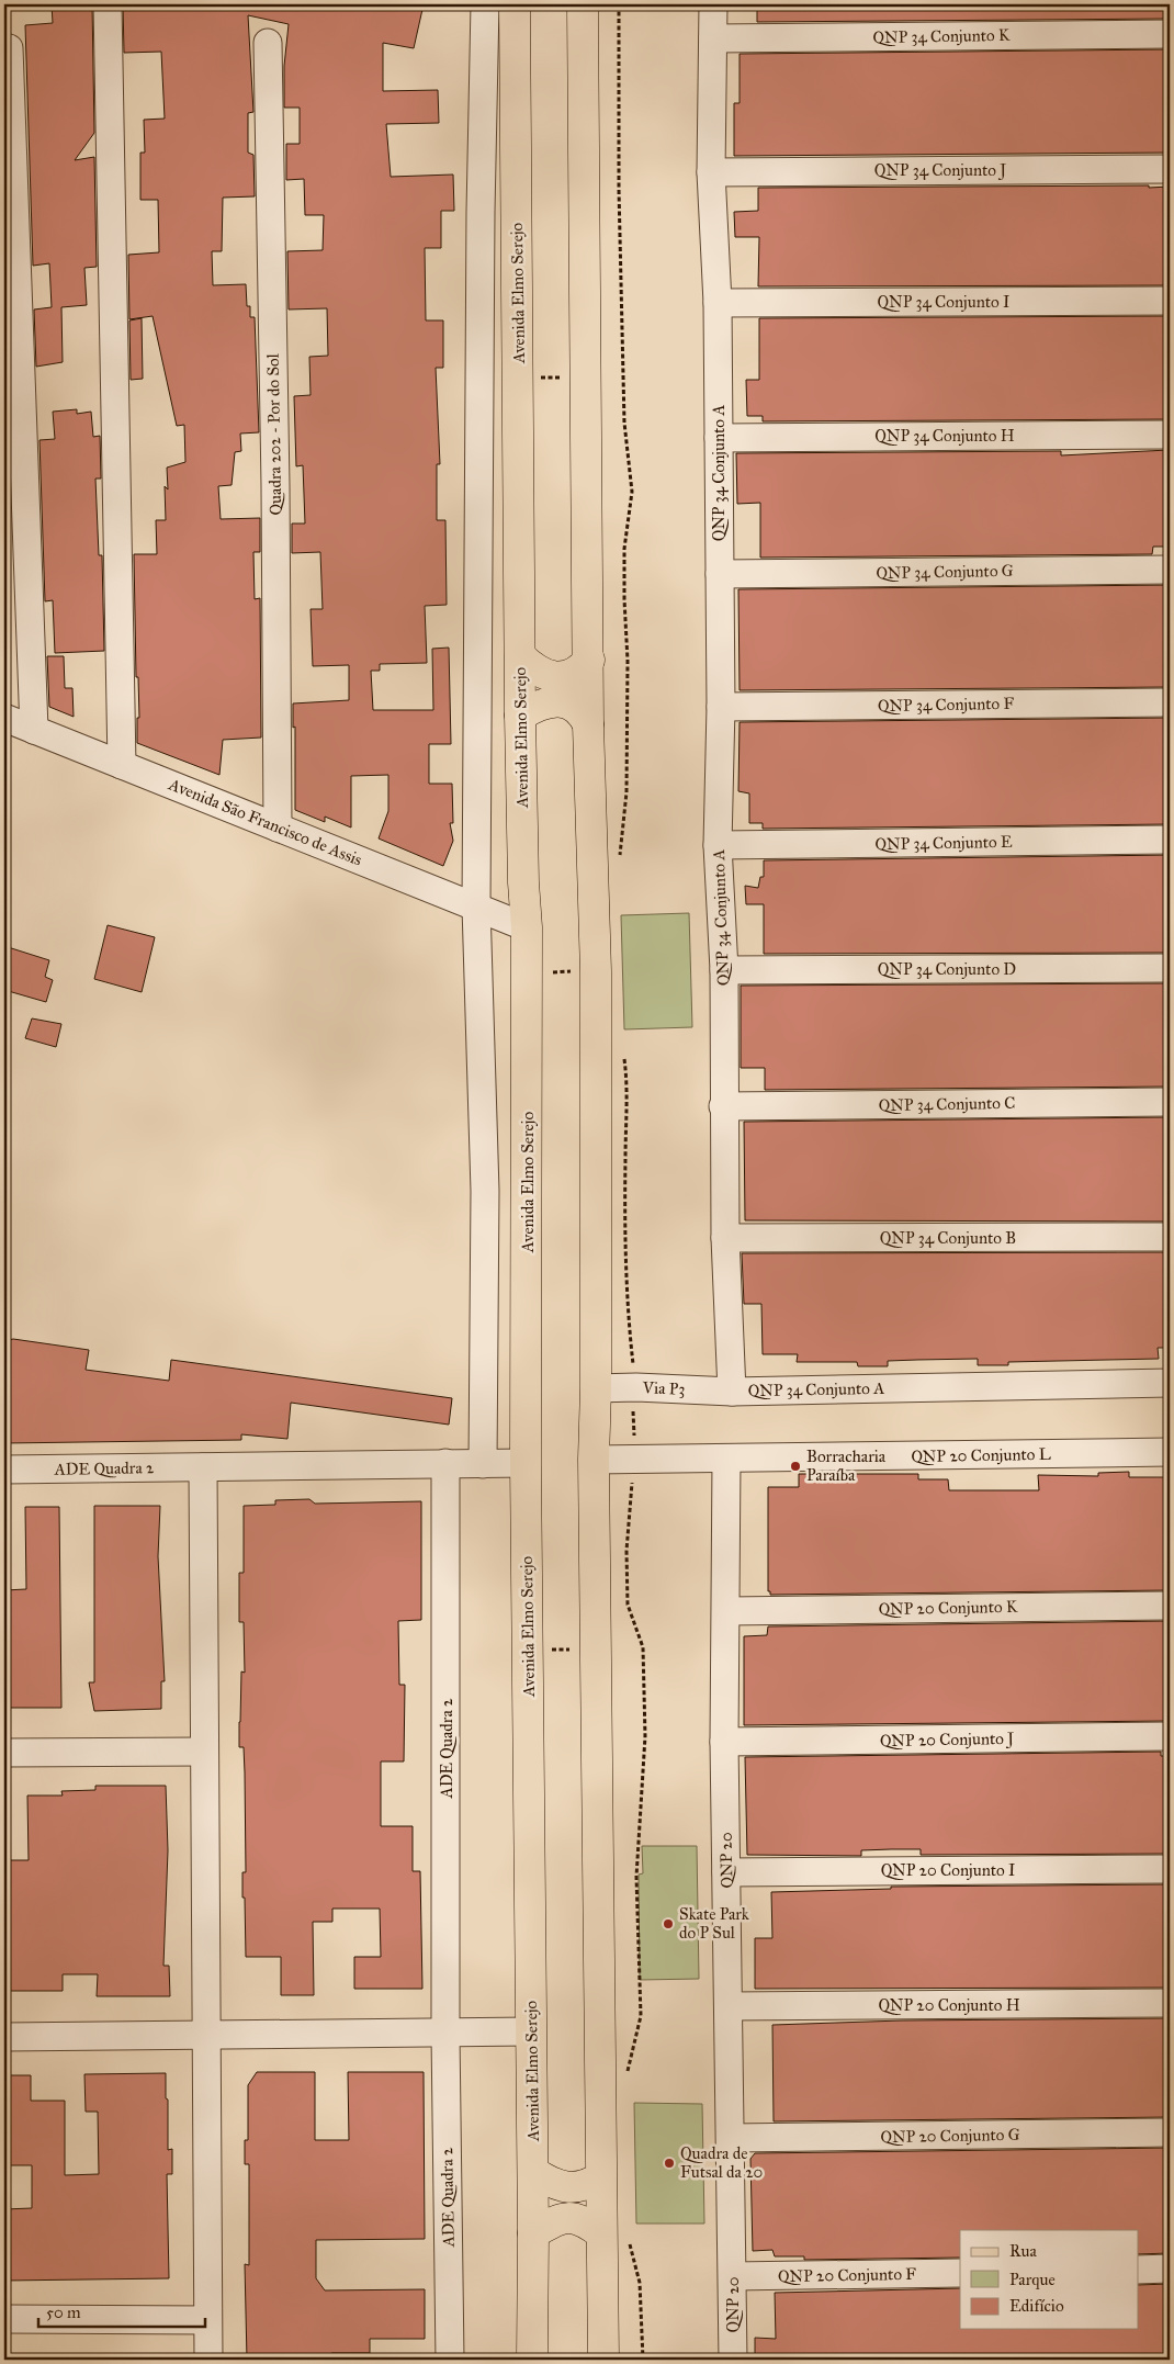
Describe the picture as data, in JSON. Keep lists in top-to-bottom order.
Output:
{
  "streets": {
    "main road": ["Avenida Elmo Serejo"],
    "street": [
      "QNP 34 Conjunto K",
      "QNP 34 Conjunto J",
      "QNP 34 Conjunto I",
      "Quadra 202 - Por do Sol",
      "QNP 34 Conjunto H",
      "QNP 34 Conjunto A",
      "QNP 34 Conjunto G",
      "QNP 34 Conjunto F",
      "Avenida São Francisco de Assis",
      "QNP 34 Conjunto E",
      "QNP 34 Conjunto D",
      "QNP 34 Conjunto C",
      "QNP 34 Conjunto B",
      "Via P3",
      "QNP 20 Conjunto L",
      "ADE Quadra 2",
      "QNP 20 Conjunto K",
      "QNP 20 Conjunto J",
      "QNP 20",
      "QNP 20 Conjunto I",
      "QNP 20 Conjunto H",
      "QNP 20 Conjunto G",
      "QNP 20 Conjunto F"
    ]
  },
  "crossings": [
    ["QNP 34 Conjunto K", "QNP 34 Conjunto A"],
    ["QNP 34 Conjunto J", "QNP 34 Conjunto A"],
    ["Avenida Elmo Serejo", "Avenida São Francisco de Assis"],
    ["Avenida Elmo Serejo", "ADE Quadra 2"],
    ["QNP 34 Conjunto I", "QNP 34 Conjunto A"],
    ["Quadra 202 - Por do Sol", "Avenida São Francisco de Assis"],
    ["QNP 34 Conjunto H", "QNP 34 Conjunto A"],
    ["QNP 34 Conjunto A", "QNP 34 Conjunto G"],
    ["QNP 34 Conjunto A", "QNP 34 Conjunto F"],
    ["QNP 34 Conjunto A", "QNP 34 Conjunto E"],
    ["QNP 34 Conjunto A", "QNP 34 Conjunto D"],
    ["QNP 34 Conjunto A", "QNP 34 Conjunto C"],
    ["QNP 34 Conjunto A", "QNP 34 Conjunto B"],
    ["QNP 34 Conjunto A", "Via P3"],
    ["QNP 20 Conjunto L", "QNP 20"],
    ["QNP 20 Conjunto K", "QNP 20"],
    ["QNP 20 Conjunto J", "QNP 20"],
    ["QNP 20", "QNP 20 Conjunto I"],
    ["QNP 20", "QNP 20 Conjunto H"],
    ["QNP 20", "QNP 20 Conjunto G"],
    ["QNP 20", "QNP 20 Conjunto F"]
  ],
  "places": ["Borracharia Paraíba", "Skate Park do P Sul", "Quadra de Futsal da 20"],
  "legend": ["Rua", "Parque", "Edifício"],
  "scale_bar": "50 m"
}
